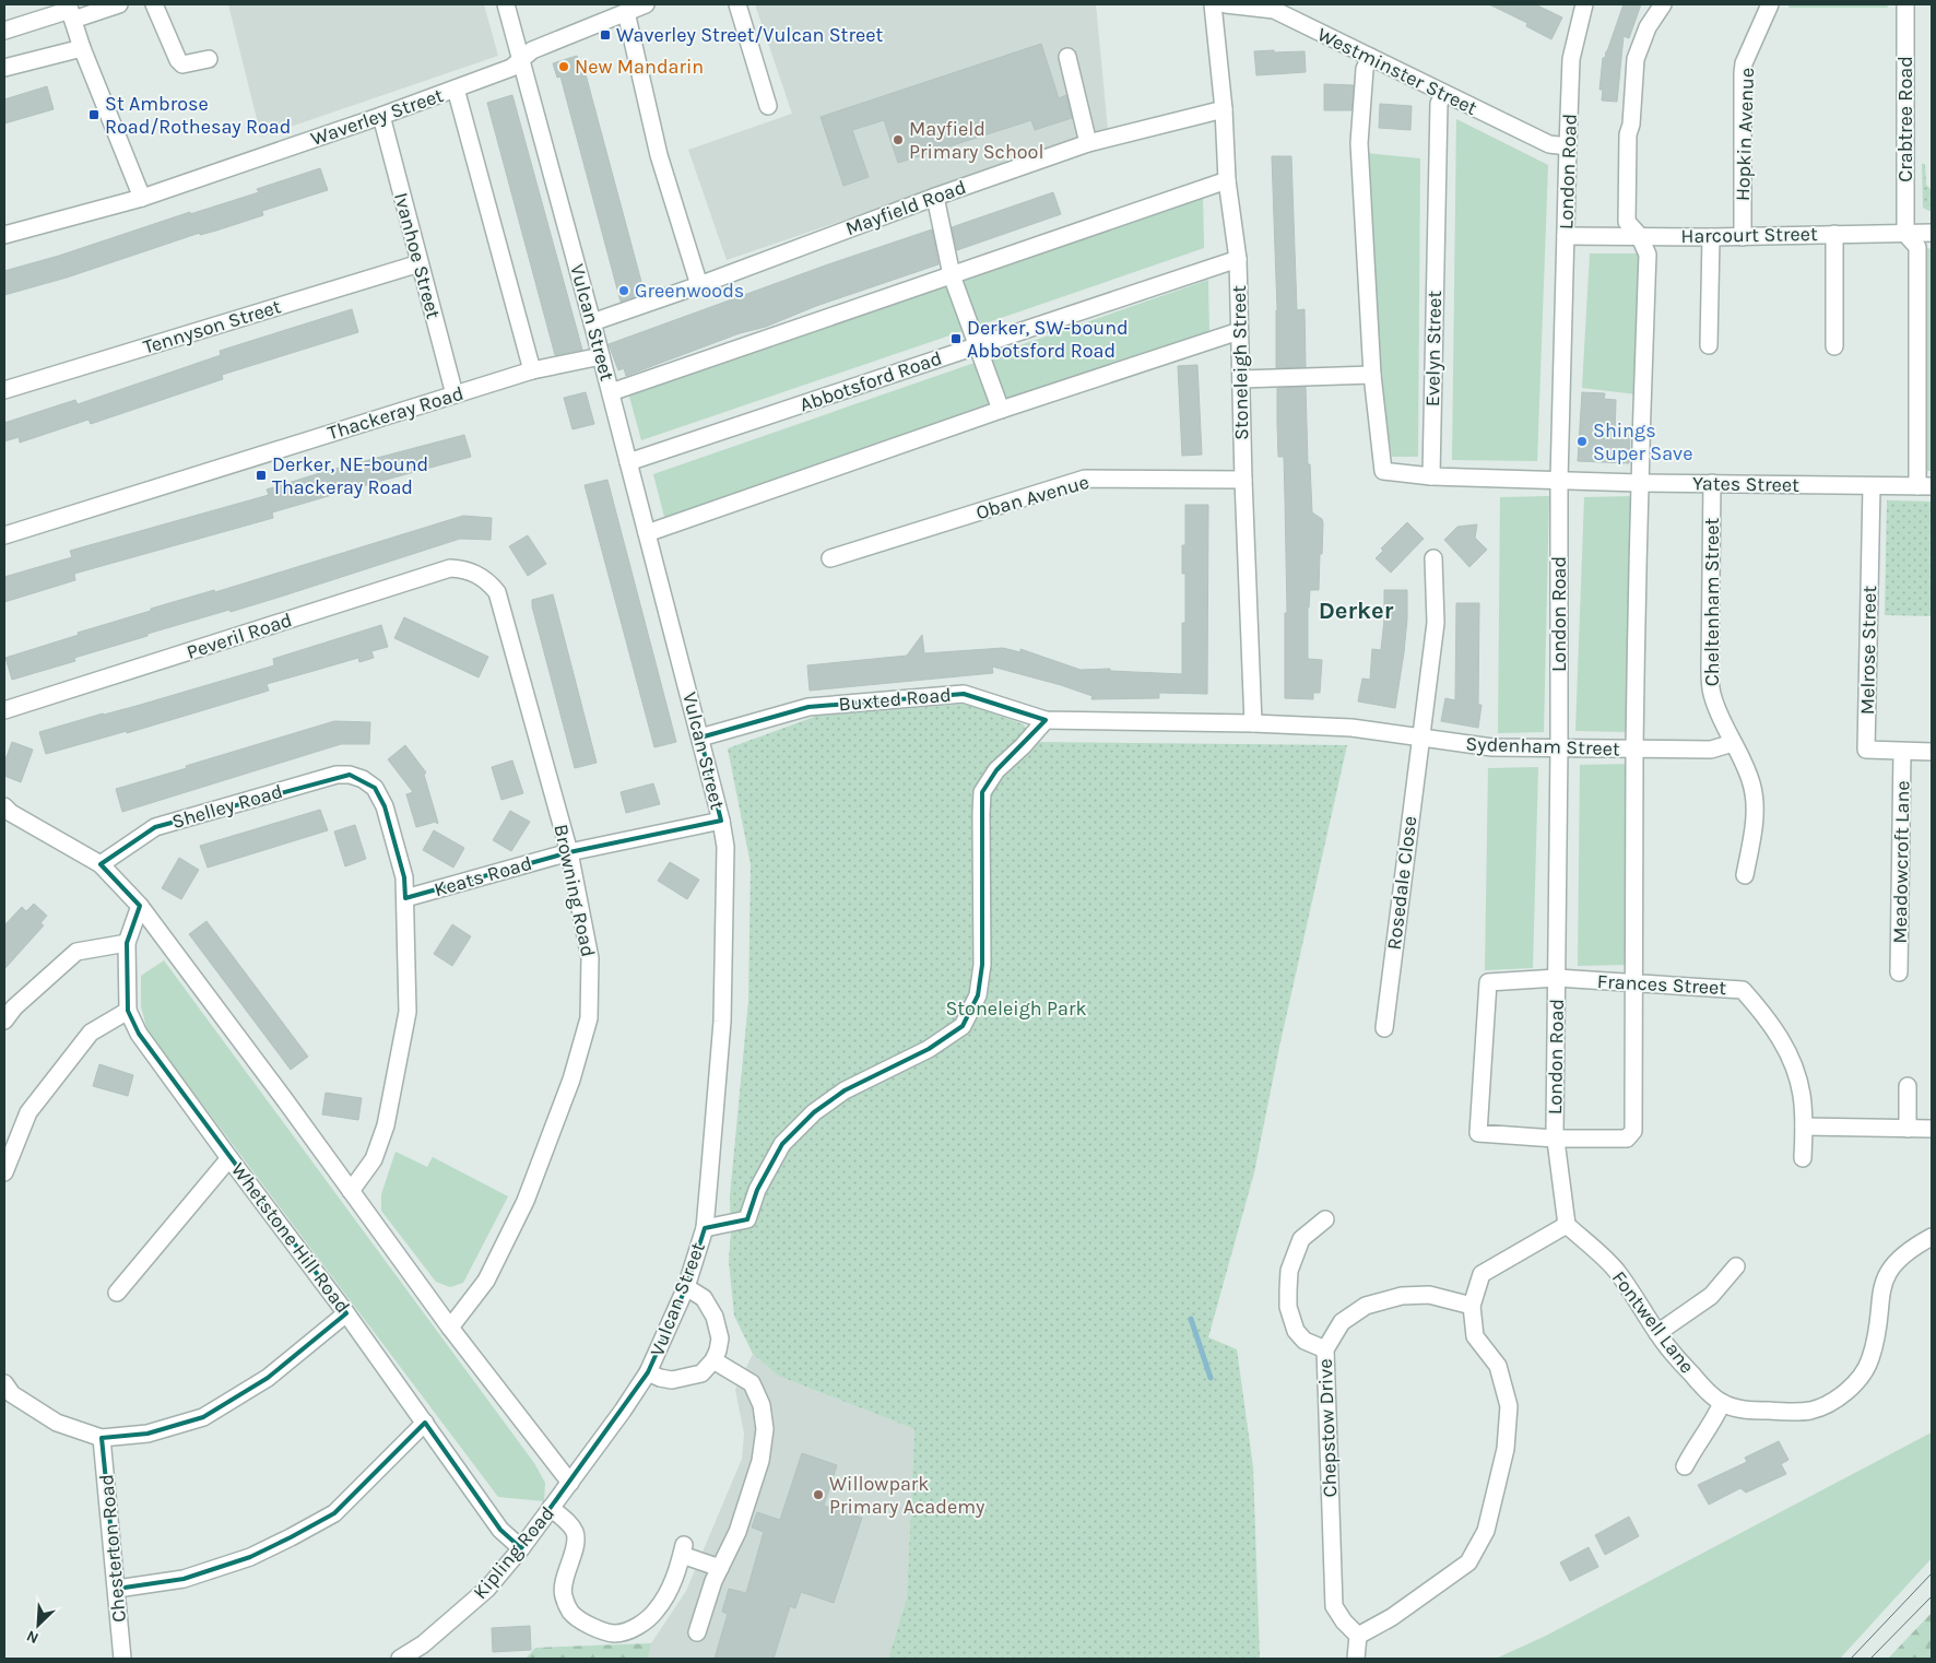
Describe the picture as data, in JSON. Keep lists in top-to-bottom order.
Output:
{
  "streets": {
    "street": [
      "Westminster Street",
      "Waverley Street",
      "Crabtree Road",
      "Hopkin Avenue",
      "London Road",
      "Mayfield Road",
      "Harcourt Street",
      "Ivanhoe Street",
      "Vulcan Street",
      "Tennyson Street",
      "Evelyn Street",
      "Stoneleigh Street",
      "Abbotsford Road",
      "Thackeray Road",
      "Yates Street",
      "Oban Avenue",
      "Cheltenham Street",
      "Peveril Road",
      "Melrose Street",
      "Buxted Road",
      "Sydenham Street",
      "Shelley Road",
      "Meadowcroft Lane",
      "Keats Road",
      "Rosedale Close",
      "Browning Road",
      "Frances Street",
      "Whetstone Hill Road",
      "Fontwell Lane",
      "Chepstow Drive",
      "Chesterton Road",
      "Kipling Road"
    ]
  },
  "crossings": [
    ["Westminster Street", "London Road"],
    ["Westminster Street", "Evelyn Street"],
    ["Waverley Street", "Ivanhoe Street"],
    ["Waverley Street", "Vulcan Street"],
    ["Crabtree Road", "Harcourt Street"],
    ["Hopkin Avenue", "Harcourt Street"],
    ["London Road", "Harcourt Street"],
    ["London Road", "Yates Street"],
    ["London Road", "Sydenham Street"],
    ["London Road", "Frances Street"],
    ["London Road", "Fontwell Lane"],
    ["Mayfield Road", "Vulcan Street"],
    ["Mayfield Road", "Stoneleigh Street"],
    ["Ivanhoe Street", "Tennyson Street"],
    ["Ivanhoe Street", "Thackeray Road"],
    ["Vulcan Street", "Abbotsford Road"],
    ["Vulcan Street", "Thackeray Road"],
    ["Vulcan Street", "Buxted Road"],
    ["Vulcan Street", "Keats Road"],
    ["Vulcan Street", "Kipling Road"],
    ["Stoneleigh Street", "Abbotsford Road"],
    ["Stoneleigh Street", "Oban Avenue"],
    ["Stoneleigh Street", "Buxted Road"],
    ["Stoneleigh Street", "Sydenham Street"],
    ["Yates Street", "Cheltenham Street"],
    ["Yates Street", "Melrose Street"],
    ["Cheltenham Street", "Sydenham Street"],
    ["Peveril Road", "Browning Road"],
    ["Melrose Street", "Meadowcroft Lane"],
    ["Buxted Road", "Sydenham Street"],
    ["Sydenham Street", "Rosedale Close"],
    ["Shelley Road", "Keats Road"],
    ["Keats Road", "Browning Road"],
    ["Whetstone Hill Road", "Kipling Road"]
  ],
  "districts": ["Derker"],
  "parks": ["Stoneleigh Park"],
  "places": {
    "transit": [
      "Waverley Street/Vulcan Street",
      "St Ambrose Road/Rothesay Road",
      "Derker, SW-bound Abbotsford Road",
      "Derker, NE-bound Thackeray Road"
    ],
    "other": [
      "New Mandarin",
      "Mayfield Primary School",
      "Greenwoods",
      "Shings Super Save",
      "Willowpark Primary Academy"
    ]
  },
  "north": "bottom left"
}
